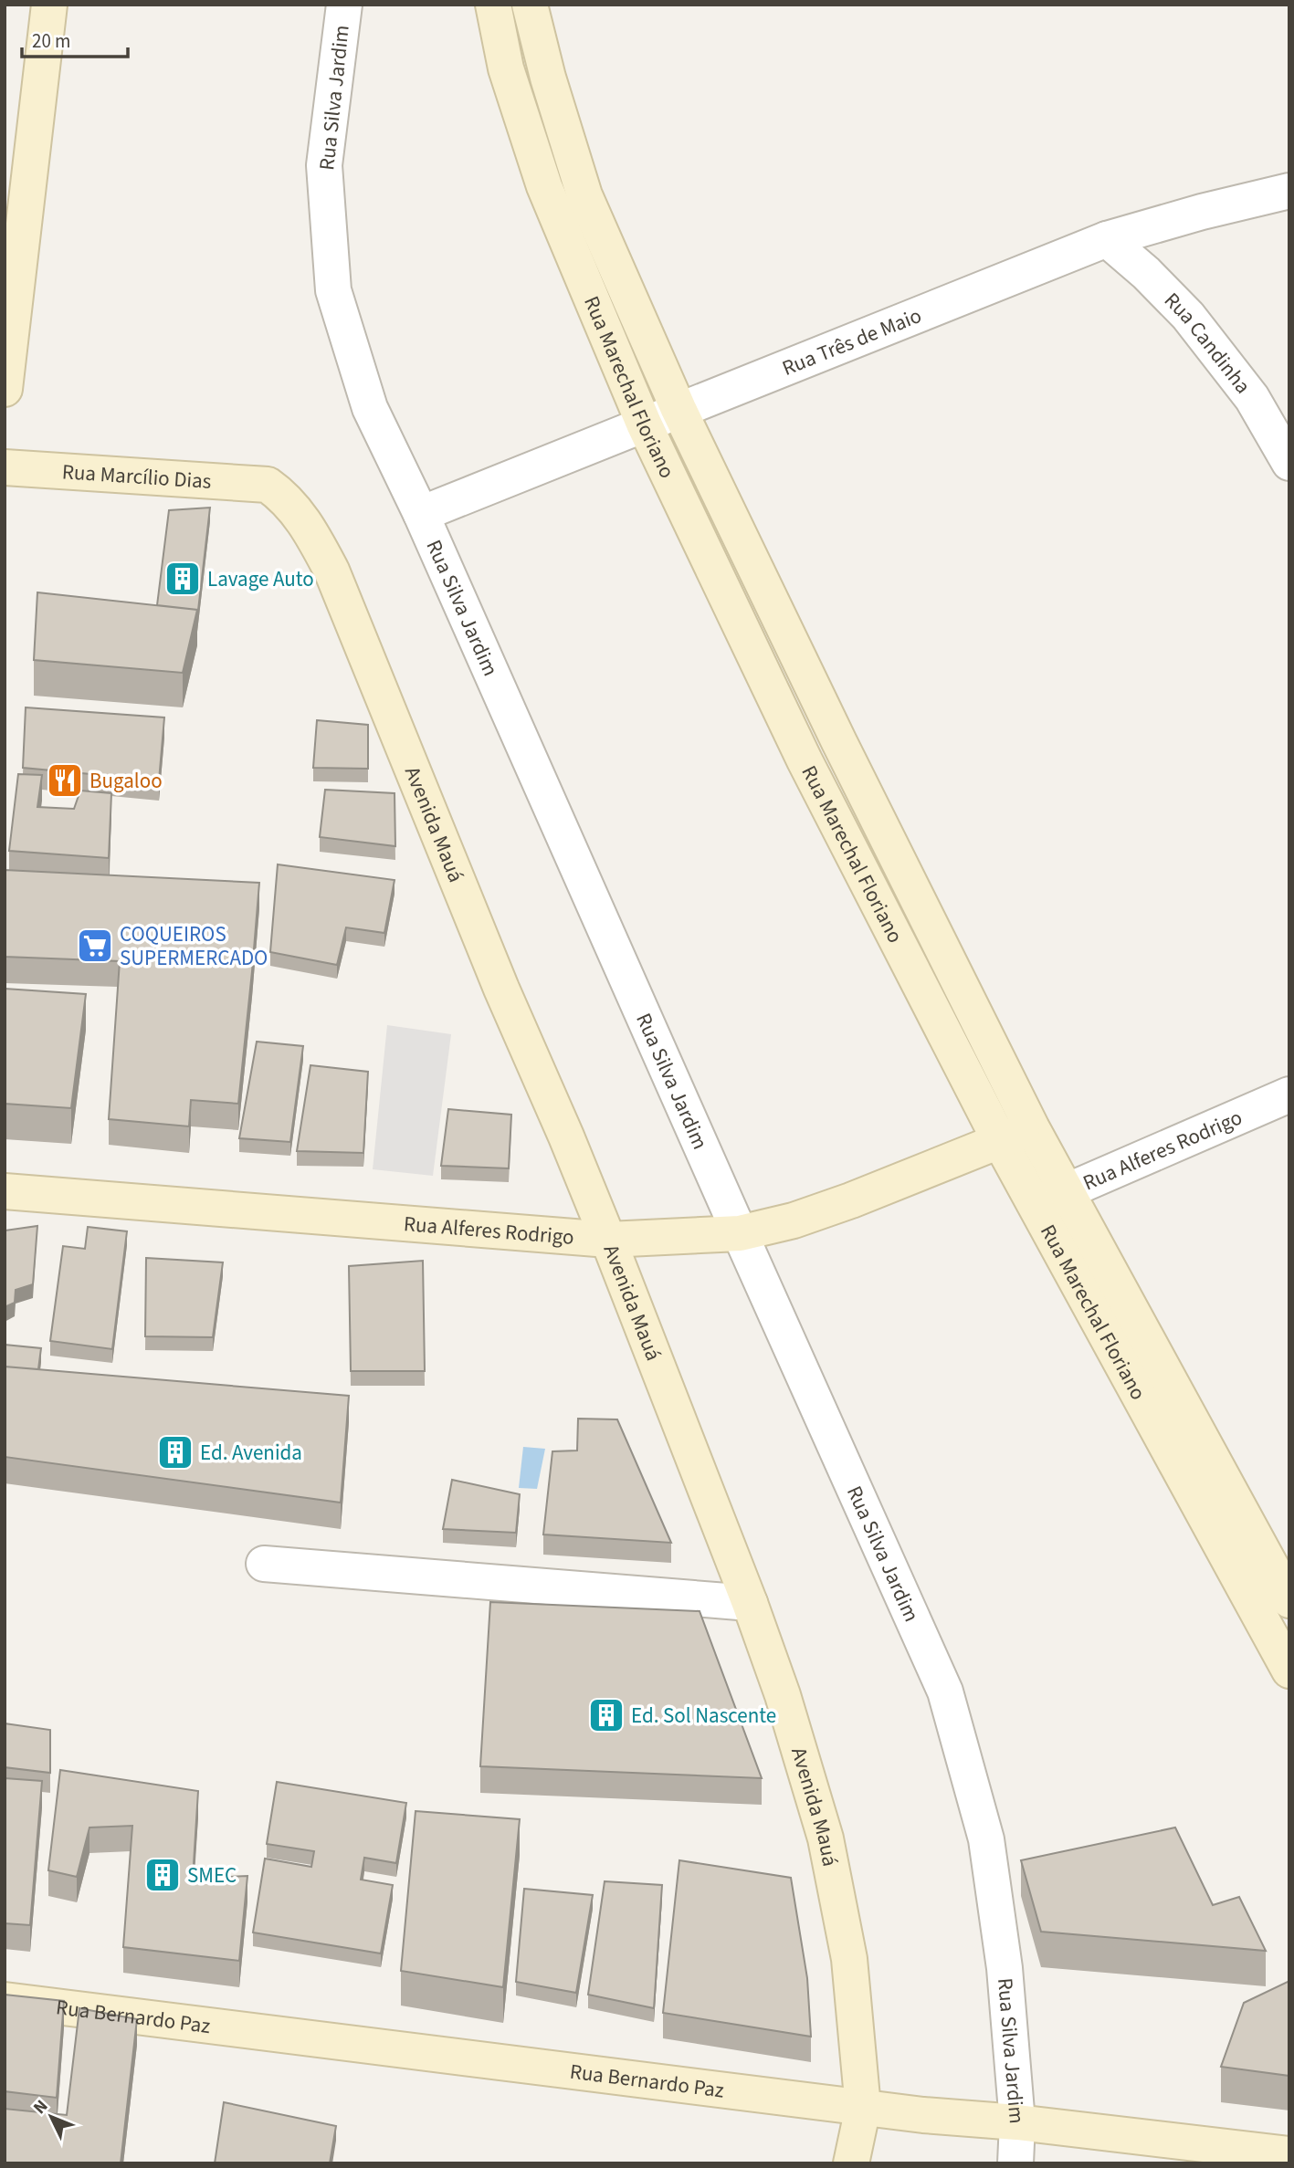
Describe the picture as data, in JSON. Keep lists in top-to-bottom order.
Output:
{
  "streets": {
    "street": [
      "Rua Silva Jardim",
      "Rua Três de Maio",
      "Rua Candinha",
      "Rua Marechal Floriano",
      "Rua Marcílio Dias",
      "Avenida Mauá",
      "Rua Alferes Rodrigo",
      "Rua Bernardo Paz"
    ]
  },
  "crossings": [
    ["Rua Silva Jardim", "Rua Três de Maio"],
    ["Rua Silva Jardim", "Rua Alferes Rodrigo"],
    ["Rua Silva Jardim", "Rua Bernardo Paz"],
    ["Rua Três de Maio", "Rua Candinha"],
    ["Rua Três de Maio", "Rua Marechal Floriano"],
    ["Rua Marechal Floriano", "Rua Alferes Rodrigo"],
    ["Rua Marcílio Dias", "Avenida Mauá"],
    ["Avenida Mauá", "Rua Alferes Rodrigo"],
    ["Avenida Mauá", "Rua Bernardo Paz"]
  ],
  "places": {
    "building": [
      "Lavage Auto",
      "Ed. Avenida",
      "Ed. Sol Nascente",
      "SMEC"
    ],
    "restaurant": ["Bugaloo"],
    "supermarket": ["COQUEIROS SUPERMERCADO"]
  },
  "scale_bar": "20 m",
  "north": "top left"
}
